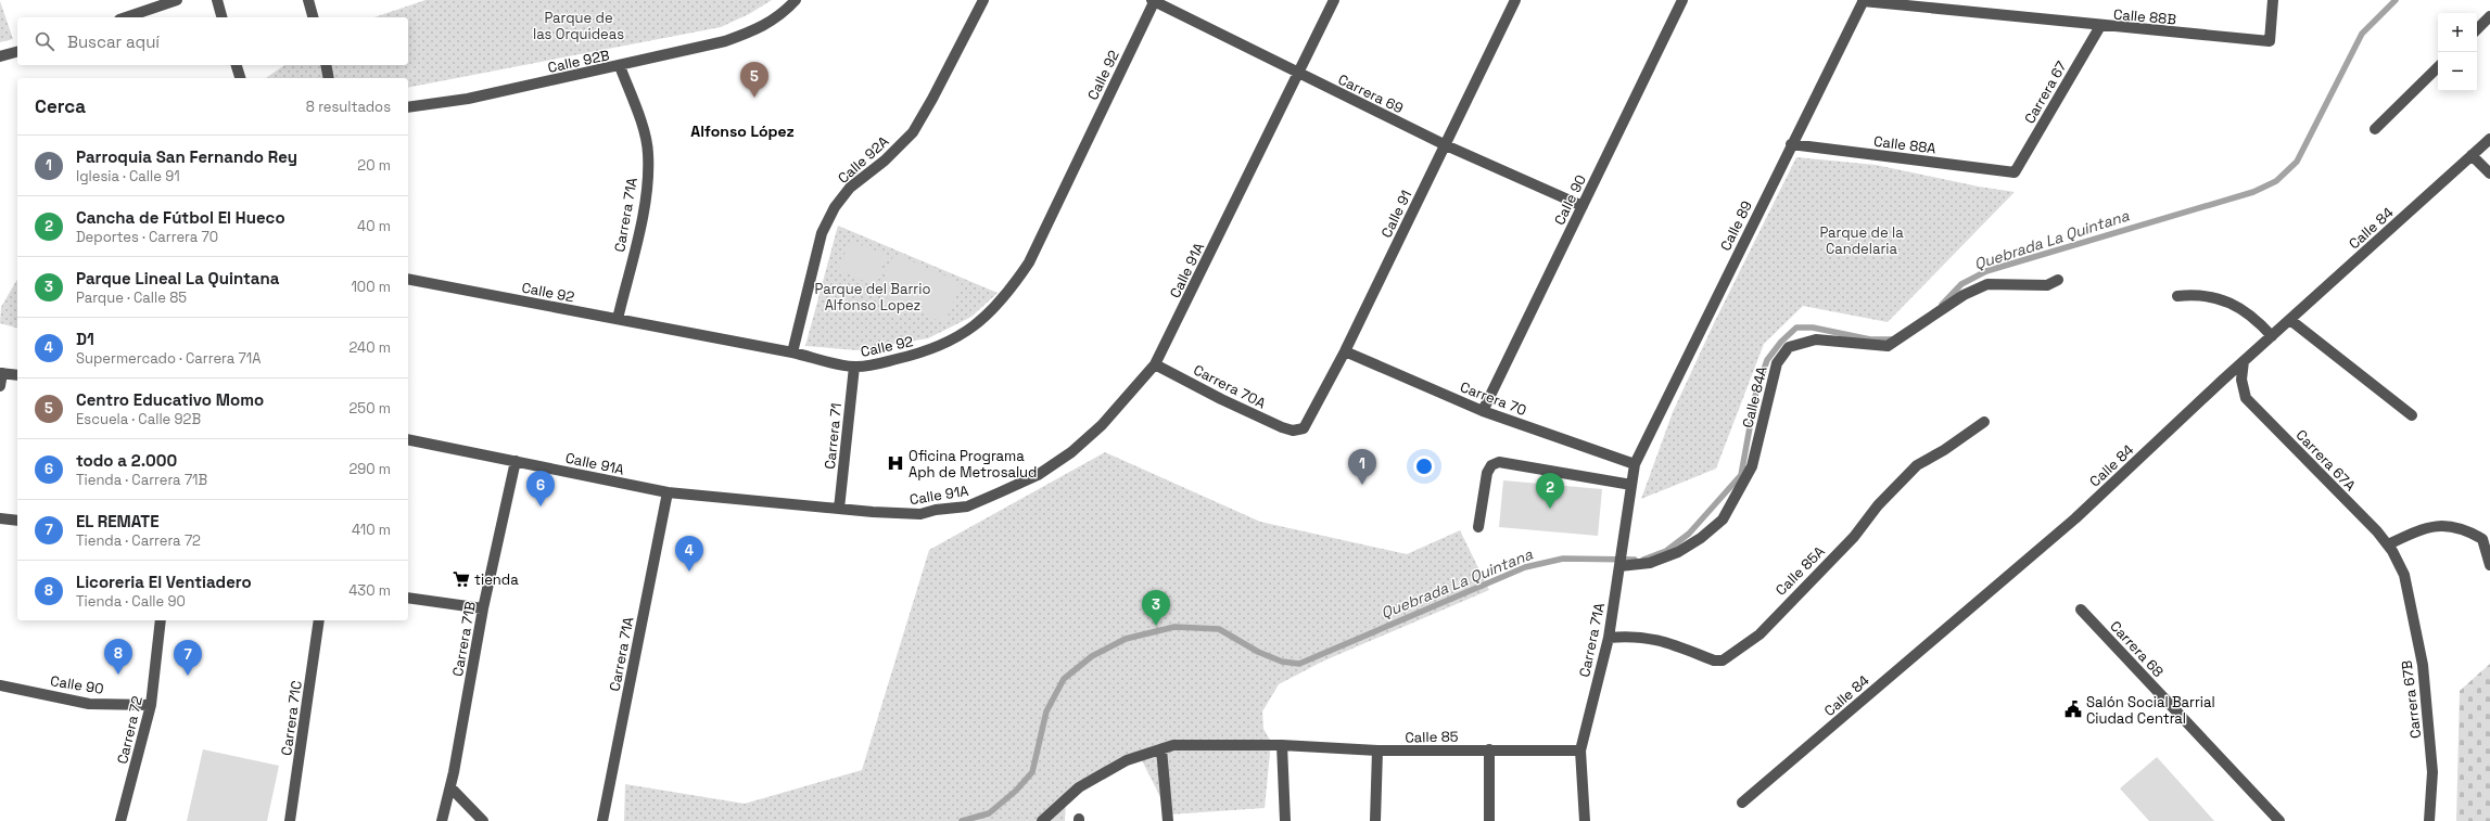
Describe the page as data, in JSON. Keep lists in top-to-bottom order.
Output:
{
  "streets": {
    "street": [
      "Calle 88B",
      "Calle 92B",
      "Calle 92",
      "Carrera 67",
      "Carrera 69",
      "Calle 88A",
      "Calle 92A",
      "Calle 90",
      "Calle 91",
      "Carrera 71A",
      "Calle 89",
      "Calle 84",
      "Calle 91A",
      "Carrera 70A",
      "Calle 84A",
      "Carrera 70",
      "Carrera 71",
      "Carrera 67A",
      "Calle 85A",
      "Carrera 71B",
      "Carrera 68",
      "Carrera 67B",
      "Carrera 71C",
      "Carrera 72",
      "Calle 85"
    ]
  },
  "crossings": [
    ["Calle 88B", "Carrera 67"],
    ["Calle 88B", "Calle 89"],
    ["Calle 92B", "Carrera 71A"],
    ["Calle 92", "Carrera 69"],
    ["Calle 92", "Calle 92A"],
    ["Calle 92", "Carrera 71A"],
    ["Calle 92", "Carrera 71"],
    ["Carrera 67", "Calle 88A"],
    ["Carrera 69", "Calle 90"],
    ["Carrera 69", "Calle 91"],
    ["Carrera 69", "Calle 91A"],
    ["Calle 88A", "Calle 89"],
    ["Calle 90", "Carrera 70"],
    ["Calle 90", "Carrera 72"],
    ["Calle 91", "Carrera 70A"],
    ["Calle 91", "Carrera 70"],
    ["Carrera 71A", "Calle 89"],
    ["Carrera 71A", "Calle 91A"],
    ["Carrera 71A", "Calle 84A"],
    ["Carrera 71A", "Carrera 70"],
    ["Carrera 71A", "Calle 85A"],
    ["Carrera 71A", "Calle 85"],
    ["Calle 89", "Carrera 70"],
    ["Calle 84", "Carrera 67A"],
    ["Calle 91A", "Carrera 70A"],
    ["Calle 91A", "Carrera 71"],
    ["Calle 91A", "Carrera 71B"],
    ["Carrera 67A", "Carrera 67B"]
  ],
  "districts": ["Alfonso López"],
  "water": ["Quebrada La Quintana"],
  "parks": ["Parque de las Orquideas", "Parque de la Candelaria", "Parque del Barrio Alfonso Lopez"],
  "places": {
    "hospital": ["Oficina Programa Aph de Metrosalud"],
    "supermarket": ["tienda"],
    "public building": ["Salón Social Barrial Ciudad Central"]
  },
  "page": {
    "map_buttons": ["+", "−"],
    "search": "Buscar aquí",
    "pins": [
      "5",
      "1",
      "6",
      "2",
      "4",
      "3",
      "8",
      "7"
    ],
    "heading": ["Cerca", "8 resultados"],
    "list": [
      {
        "mark": "1",
        "name": "Parroquia San Fernando Rey",
        "note": "Iglesia · Calle 91",
        "value": "20 m"
      },
      {
        "mark": "2",
        "name": "Cancha de Fútbol El Hueco",
        "note": "Deportes · Carrera 70",
        "value": "40 m"
      },
      {
        "mark": "3",
        "name": "Parque Lineal La Quintana",
        "note": "Parque · Calle 85",
        "value": "100 m"
      },
      {
        "mark": "4",
        "name": "D1",
        "note": "Supermercado · Carrera 71A",
        "value": "240 m"
      },
      {
        "mark": "5",
        "name": "Centro Educativo Momo",
        "note": "Escuela · Calle 92B",
        "value": "250 m"
      },
      {
        "mark": "6",
        "name": "todo a 2.000",
        "note": "Tienda · Carrera 71B",
        "value": "290 m"
      },
      {
        "mark": "7",
        "name": "EL REMATE",
        "note": "Tienda · Carrera 72",
        "value": "410 m"
      },
      {
        "mark": "8",
        "name": "Licoreria El Ventiadero",
        "note": "Tienda · Calle 90",
        "value": "430 m"
      }
    ]
  }
}
